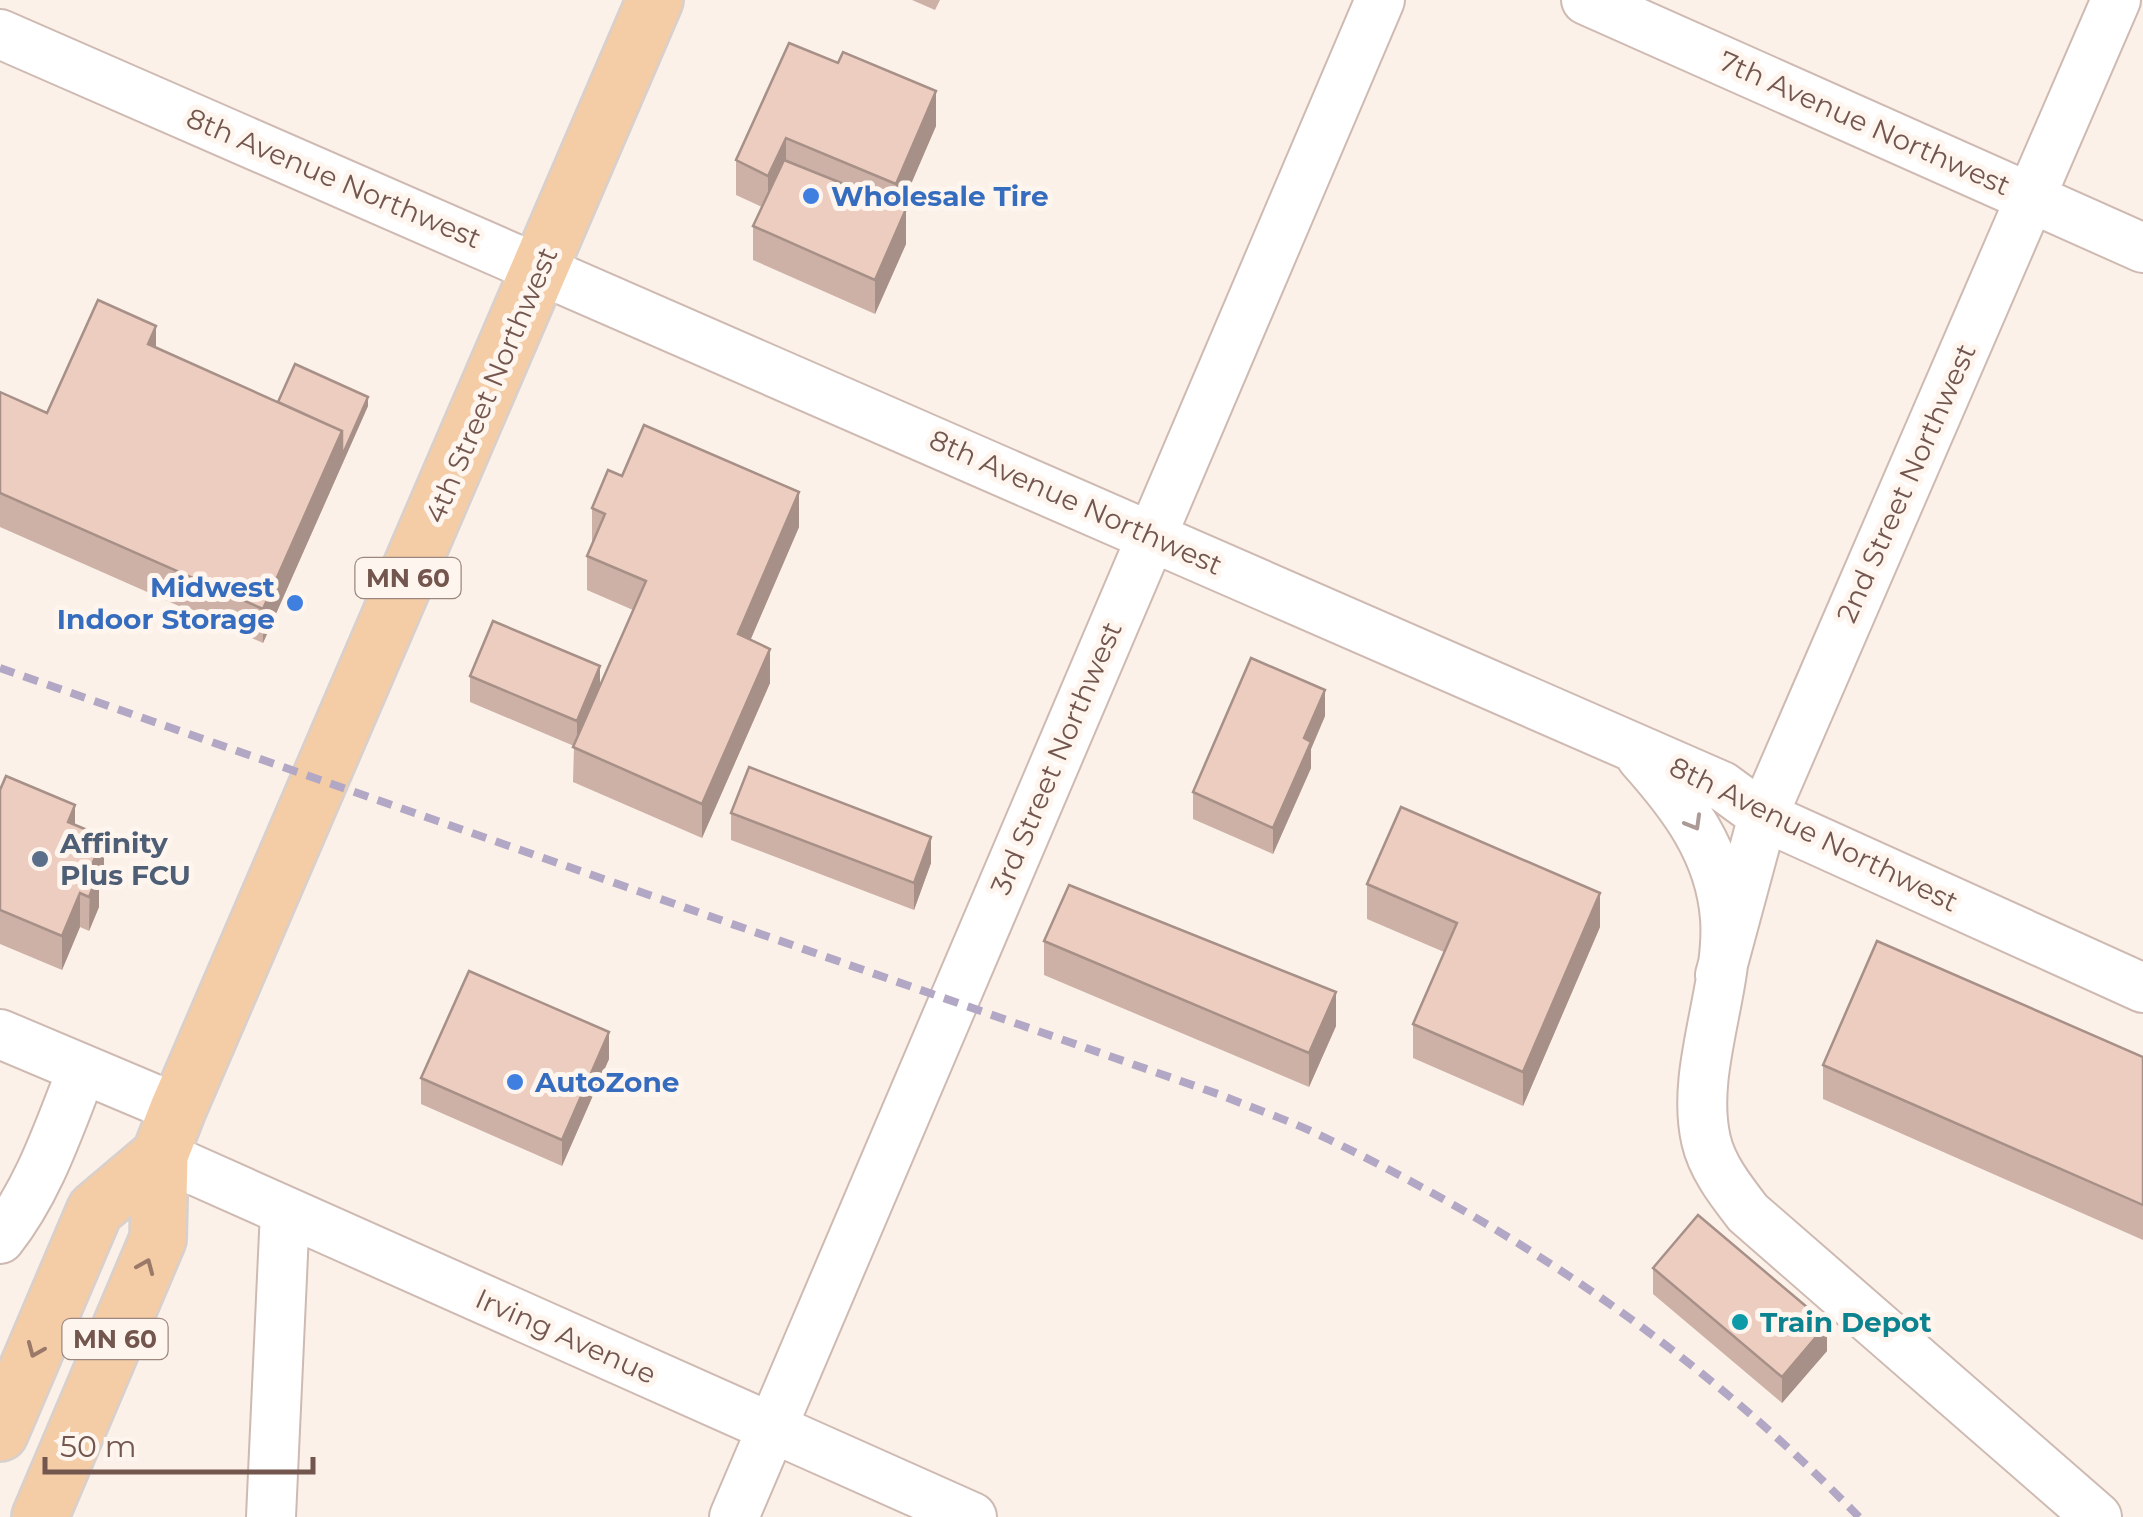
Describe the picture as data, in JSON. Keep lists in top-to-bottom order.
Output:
{
  "streets": {
    "main road": ["4th Street Northwest", "MN 60"],
    "street": [
      "7th Avenue Northwest",
      "8th Avenue Northwest",
      "2nd Street Northwest",
      "3rd Street Northwest",
      "Irving Avenue"
    ]
  },
  "crossings": [
    ["7th Avenue Northwest", "2nd Street Northwest"],
    ["8th Avenue Northwest", "4th Street Northwest"],
    ["8th Avenue Northwest", "2nd Street Northwest"],
    ["8th Avenue Northwest", "3rd Street Northwest"],
    ["4th Street Northwest", "MN 60"],
    ["4th Street Northwest", "Irving Avenue"],
    ["MN 60", "Irving Avenue"],
    ["3rd Street Northwest", "Irving Avenue"]
  ],
  "places": [
    "Wholesale Tire",
    "Midwest Indoor Storage",
    "Affinity Plus FCU",
    "AutoZone",
    "Train Depot"
  ],
  "scale_bar": "50 m"
}
